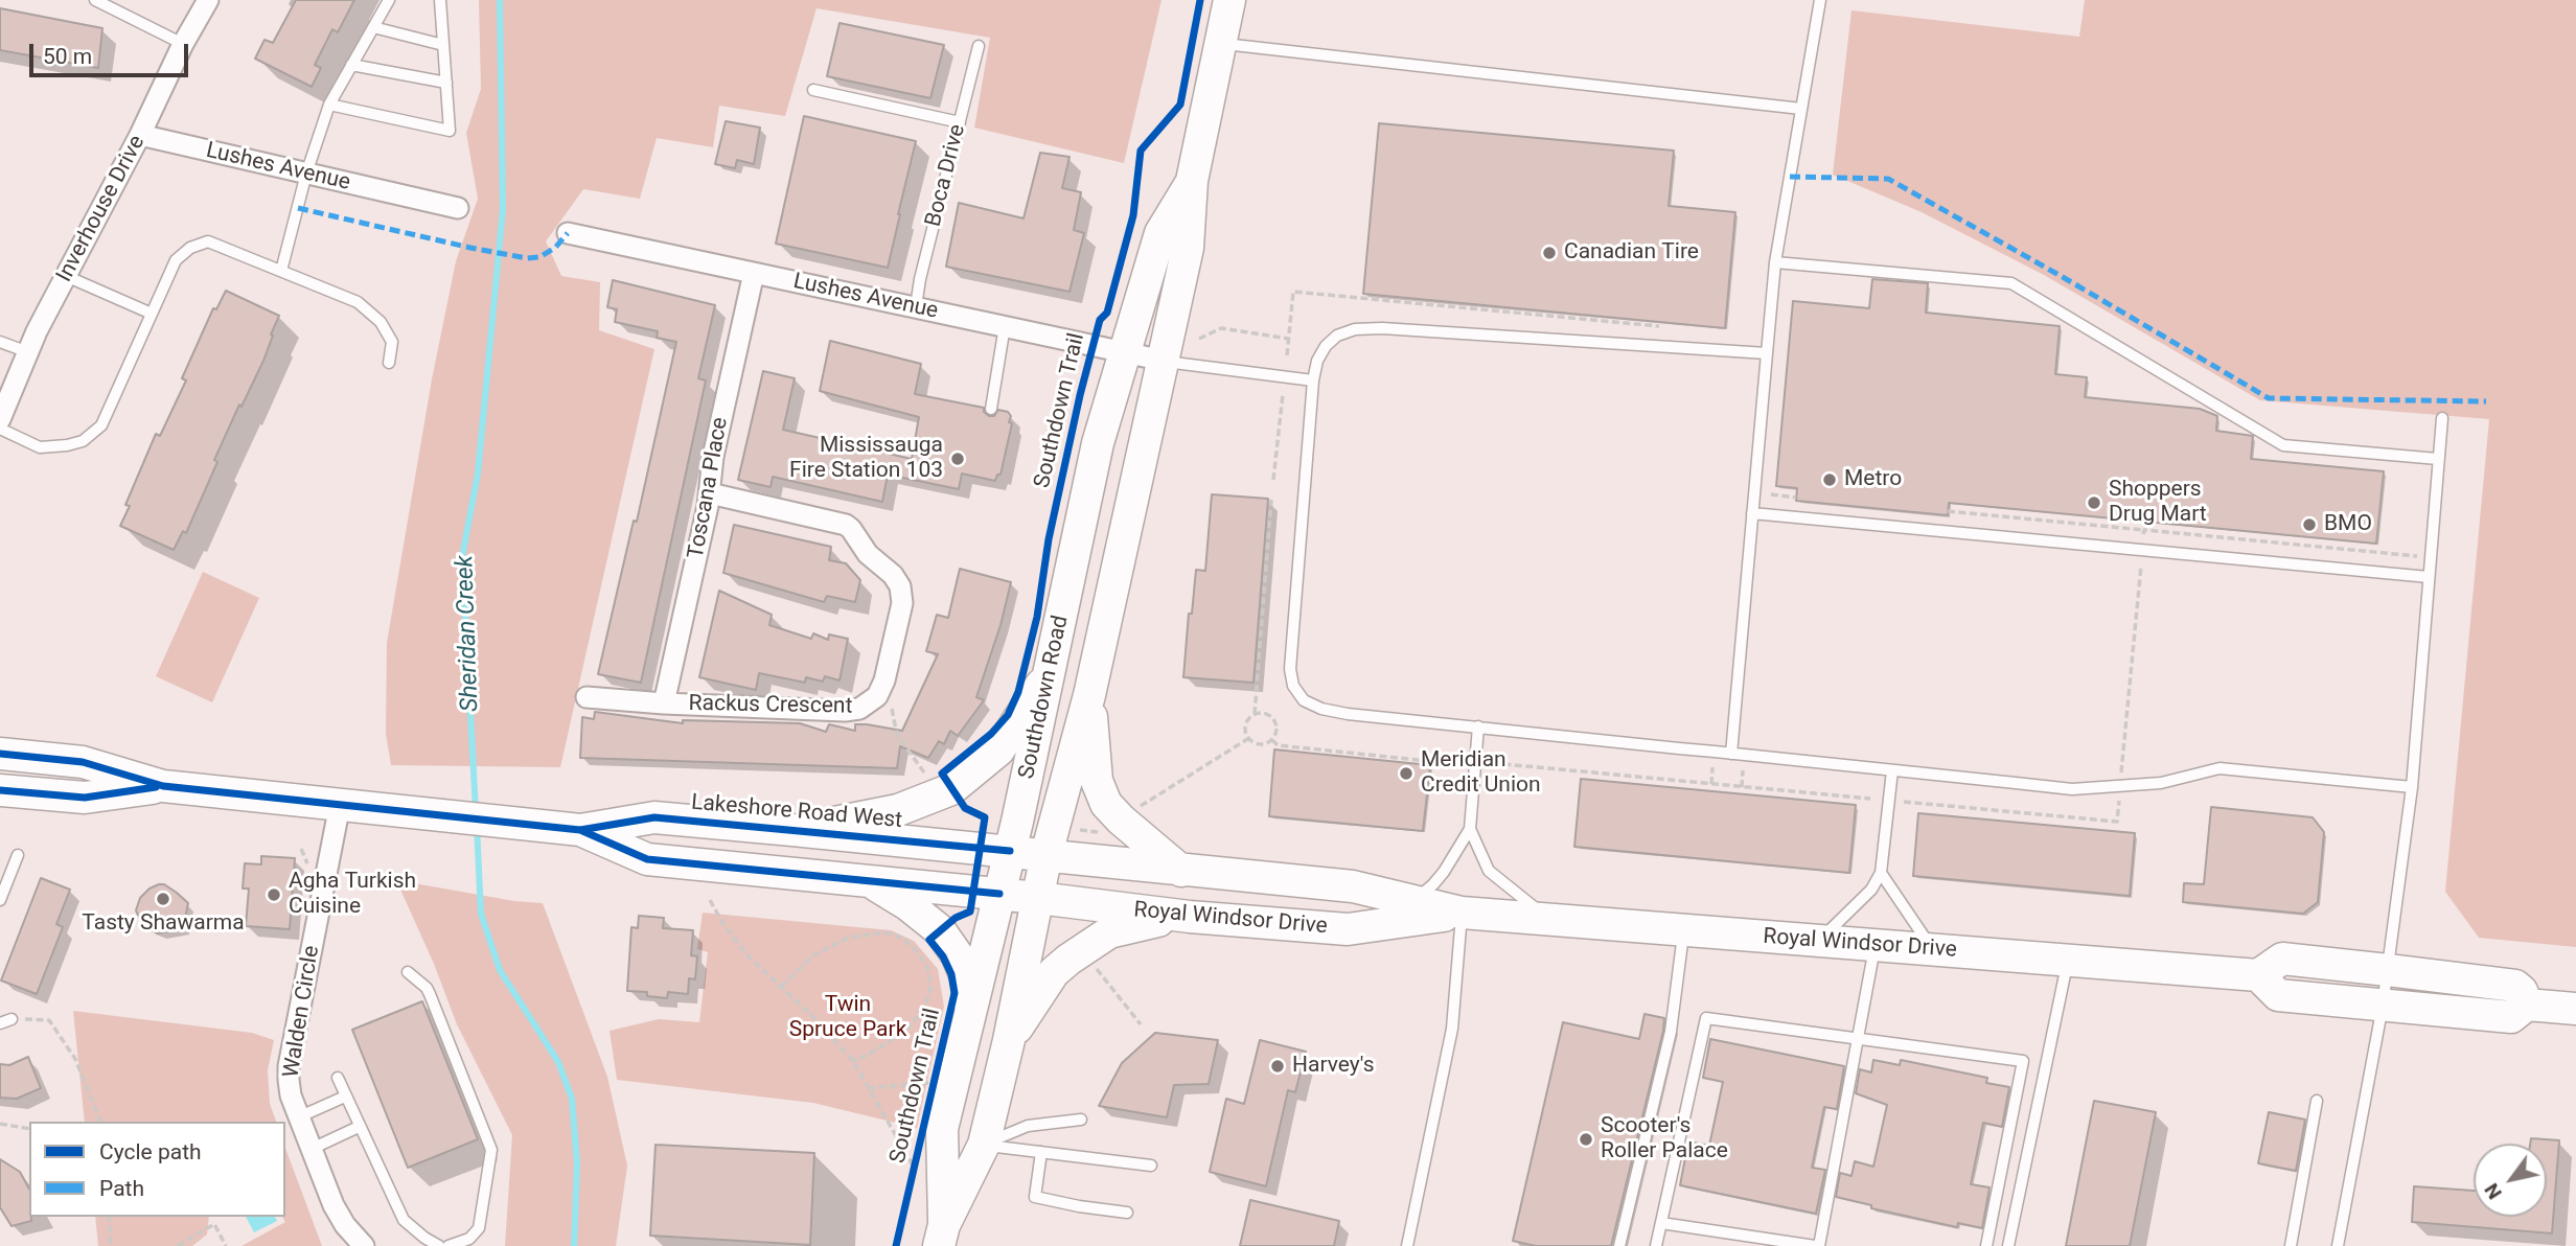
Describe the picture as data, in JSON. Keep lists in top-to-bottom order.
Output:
{
  "streets": {
    "main road": ["Southdown Road", "Lakeshore Road West", "Royal Windsor Drive"],
    "street": [
      "Lushes Avenue",
      "Inverhouse Drive",
      "Toscana Place",
      "Rackus Crescent",
      "Walden Circle"
    ],
    "lane": ["Boca Drive"],
    "cycle path": ["Southdown Trail"]
  },
  "crossings": [
    ["Lushes Avenue", "Boca Drive"],
    ["Lushes Avenue", "Inverhouse Drive"],
    ["Lushes Avenue", "Toscana Place"],
    ["Lushes Avenue", "Southdown Road"],
    ["Toscana Place", "Rackus Crescent"],
    ["Southdown Road", "Lakeshore Road West"],
    ["Southdown Road", "Royal Windsor Drive"],
    ["Lakeshore Road West", "Royal Windsor Drive"],
    ["Lakeshore Road West", "Walden Circle"]
  ],
  "water": ["Sheridan Creek"],
  "parks": ["Twin Spruce Park"],
  "places": [
    "Canadian Tire",
    "Mississauga Fire Station 103",
    "Metro",
    "Shoppers Drug Mart",
    "BMO",
    "Meridian Credit Union",
    "Agha Turkish Cuisine",
    "Tasty Shawarma",
    "Harvey's",
    "Scooter's Roller Palace"
  ],
  "legend": ["Cycle path", "Path"],
  "scale_bar": "50 m",
  "north": "bottom left"
}
